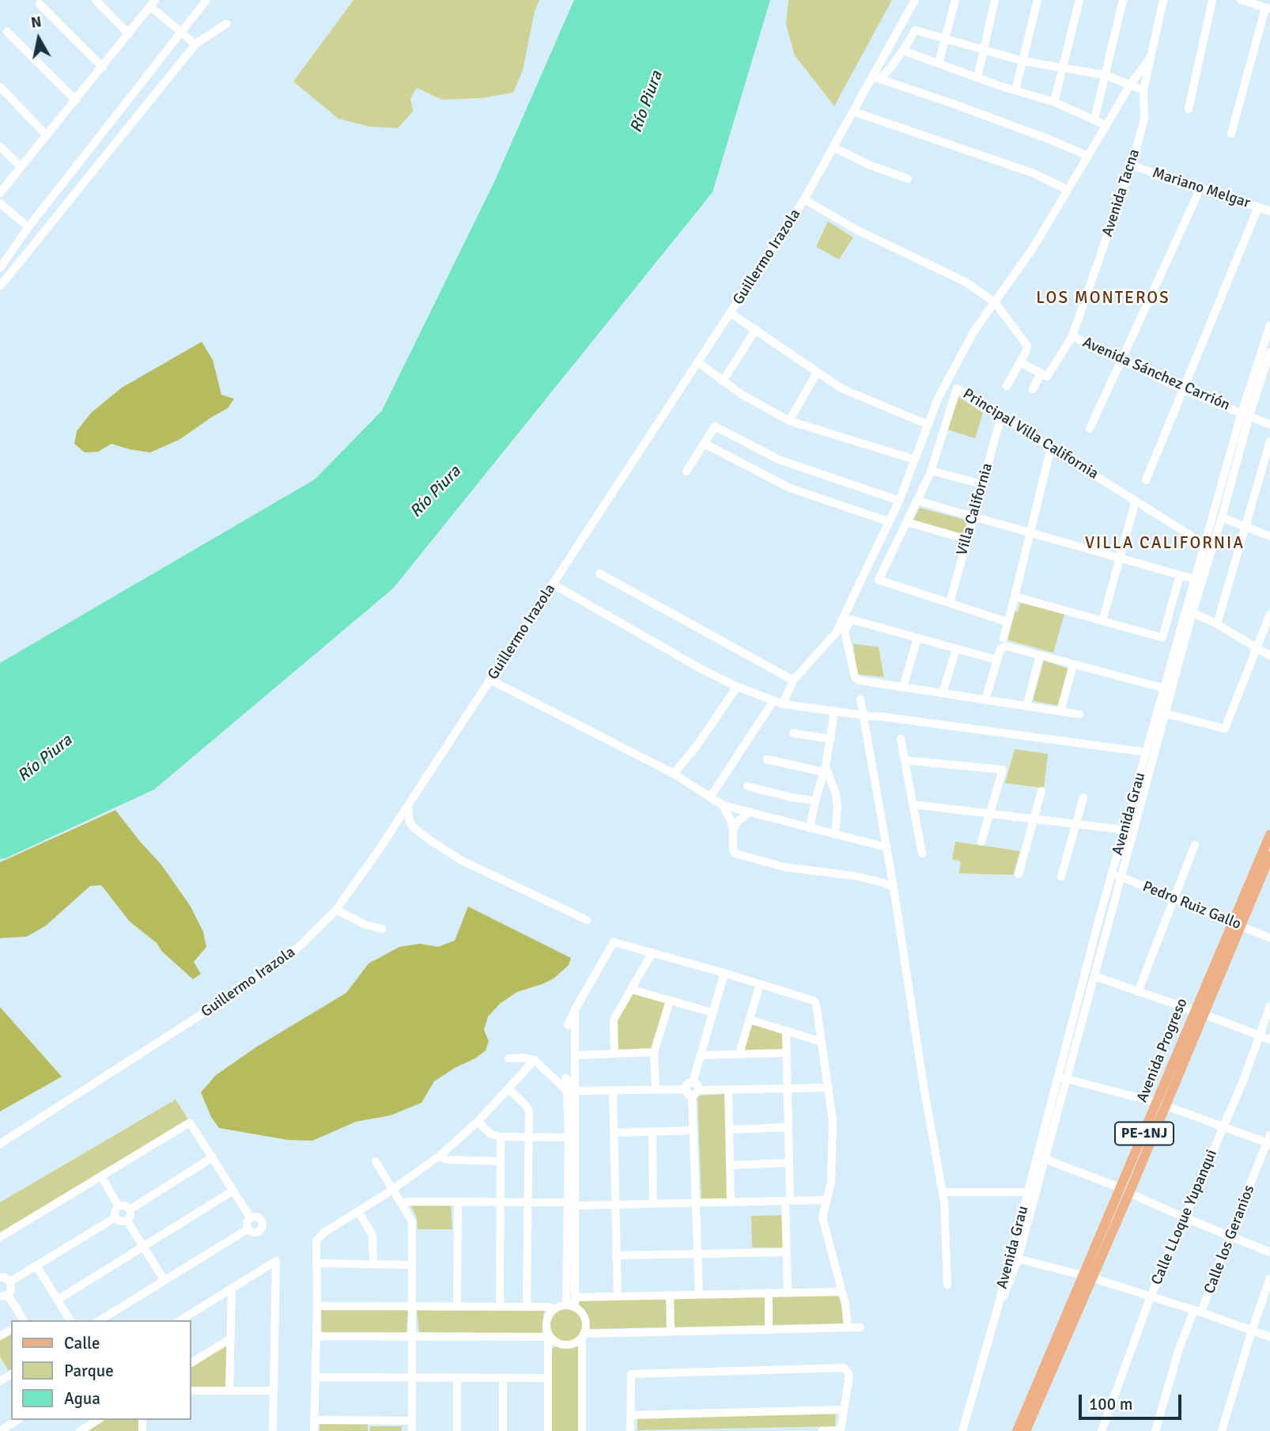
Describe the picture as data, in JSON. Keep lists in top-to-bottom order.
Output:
{
  "streets": {
    "main road": ["Avenida Progreso", "PE-1NJ"],
    "street": [
      "Mariano Melgar",
      "Avenida Tacna",
      "Guillermo Irazola",
      "Avenida Sánchez Carrión",
      "Principal Villa California",
      "Villa California",
      "Avenida Grau",
      "Pedro Ruiz Gallo",
      "Calle LLoque Yupanqui",
      "Calle los Geranios"
    ]
  },
  "crossings": [
    ["Mariano Melgar", "Avenida Tacna"],
    ["Avenida Tacna", "Avenida Sánchez Carrión"],
    ["Avenida Sánchez Carrión", "Avenida Grau"],
    ["Principal Villa California", "Villa California"],
    ["Principal Villa California", "Avenida Grau"],
    ["Avenida Grau", "Pedro Ruiz Gallo"],
    ["Pedro Ruiz Gallo", "Avenida Progreso"]
  ],
  "districts": ["LOS MONTEROS", "VILLA CALIFORNIA"],
  "water": ["Río Piura"],
  "legend": ["Calle", "Parque", "Agua"],
  "scale_bar": "100 m",
  "north": "top"
}
